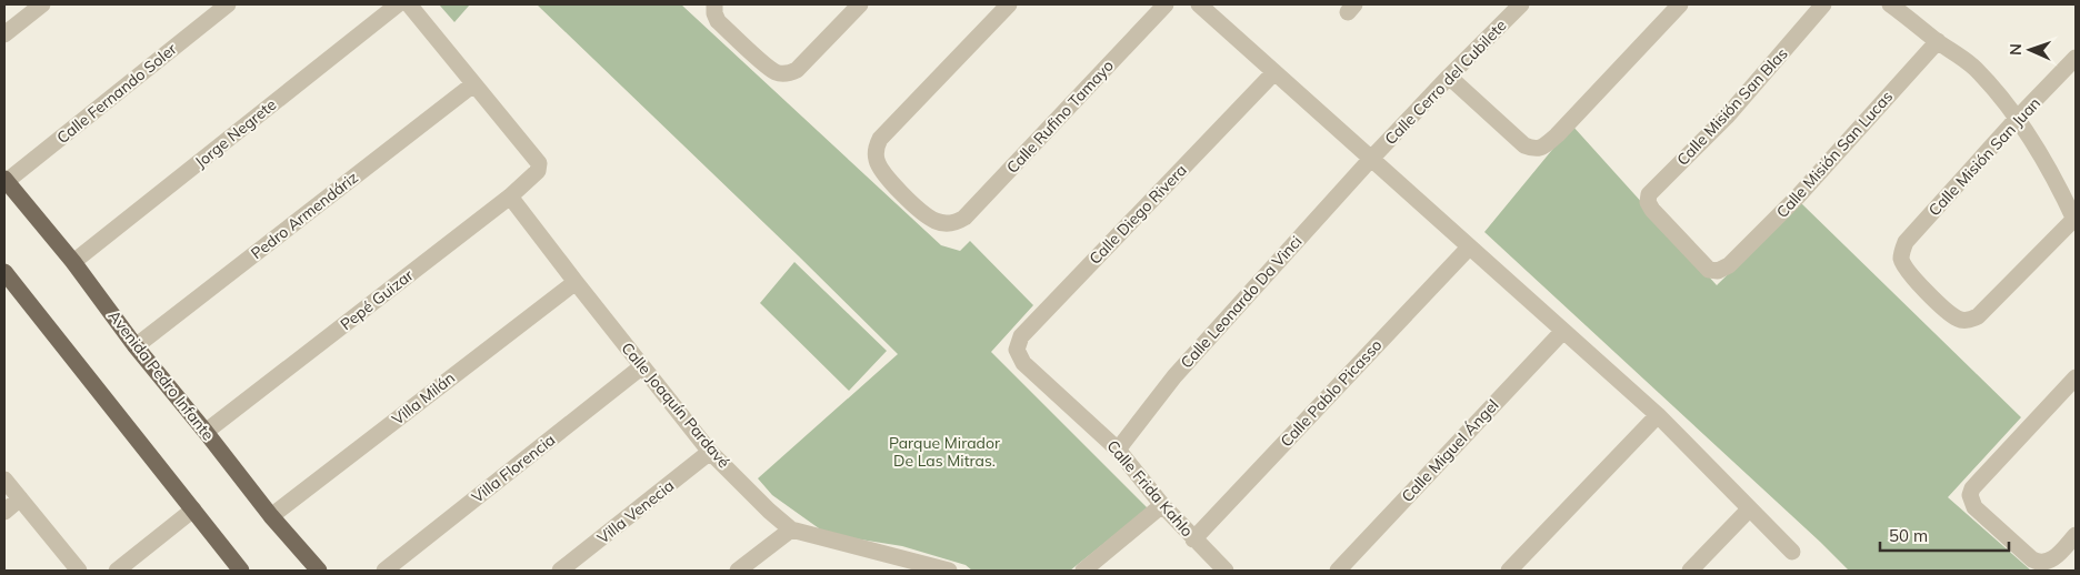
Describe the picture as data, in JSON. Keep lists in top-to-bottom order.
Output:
{
  "streets": {
    "main road": ["Avenida Pedro Infante"],
    "street": [
      "Calle Cerro del Cubilete",
      "Calle Fernando Soler",
      "Calle Misión San Blas",
      "Calle Rufino Tamayo",
      "Jorge Negrete",
      "Calle Misión San Lucas",
      "Calle Misión San Juan",
      "Calle Diego Rivera",
      "Pedro Armendáriz",
      "Pepé Guizar",
      "Calle Leonardo Da Vinci",
      "Calle Pablo Picasso",
      "Villa Milán",
      "Calle Joaquín Pardavé",
      "Calle Miguel Ángel",
      "Villa Florencia",
      "Calle Frida Kahlo",
      "Villa Venecia"
    ]
  },
  "crossings": [
    ["Calle Cerro del Cubilete", "Calle Leonardo Da Vinci"],
    ["Calle Fernando Soler", "Avenida Pedro Infante"],
    ["Calle Misión San Blas", "Calle Misión San Lucas"],
    ["Jorge Negrete", "Avenida Pedro Infante"],
    ["Calle Diego Rivera", "Calle Frida Kahlo"],
    ["Pedro Armendáriz", "Pepé Guizar"],
    ["Pedro Armendáriz", "Avenida Pedro Infante"],
    ["Pepé Guizar", "Avenida Pedro Infante"],
    ["Pepé Guizar", "Calle Joaquín Pardavé"],
    ["Calle Leonardo Da Vinci", "Calle Frida Kahlo"],
    ["Avenida Pedro Infante", "Villa Milán"],
    ["Calle Pablo Picasso", "Calle Frida Kahlo"],
    ["Villa Milán", "Calle Joaquín Pardavé"],
    ["Calle Joaquín Pardavé", "Villa Florencia"],
    ["Calle Joaquín Pardavé", "Villa Venecia"]
  ],
  "parks": ["Parque Mirador De Las Mitras."],
  "scale_bar": "50 m",
  "north": "left"
}
